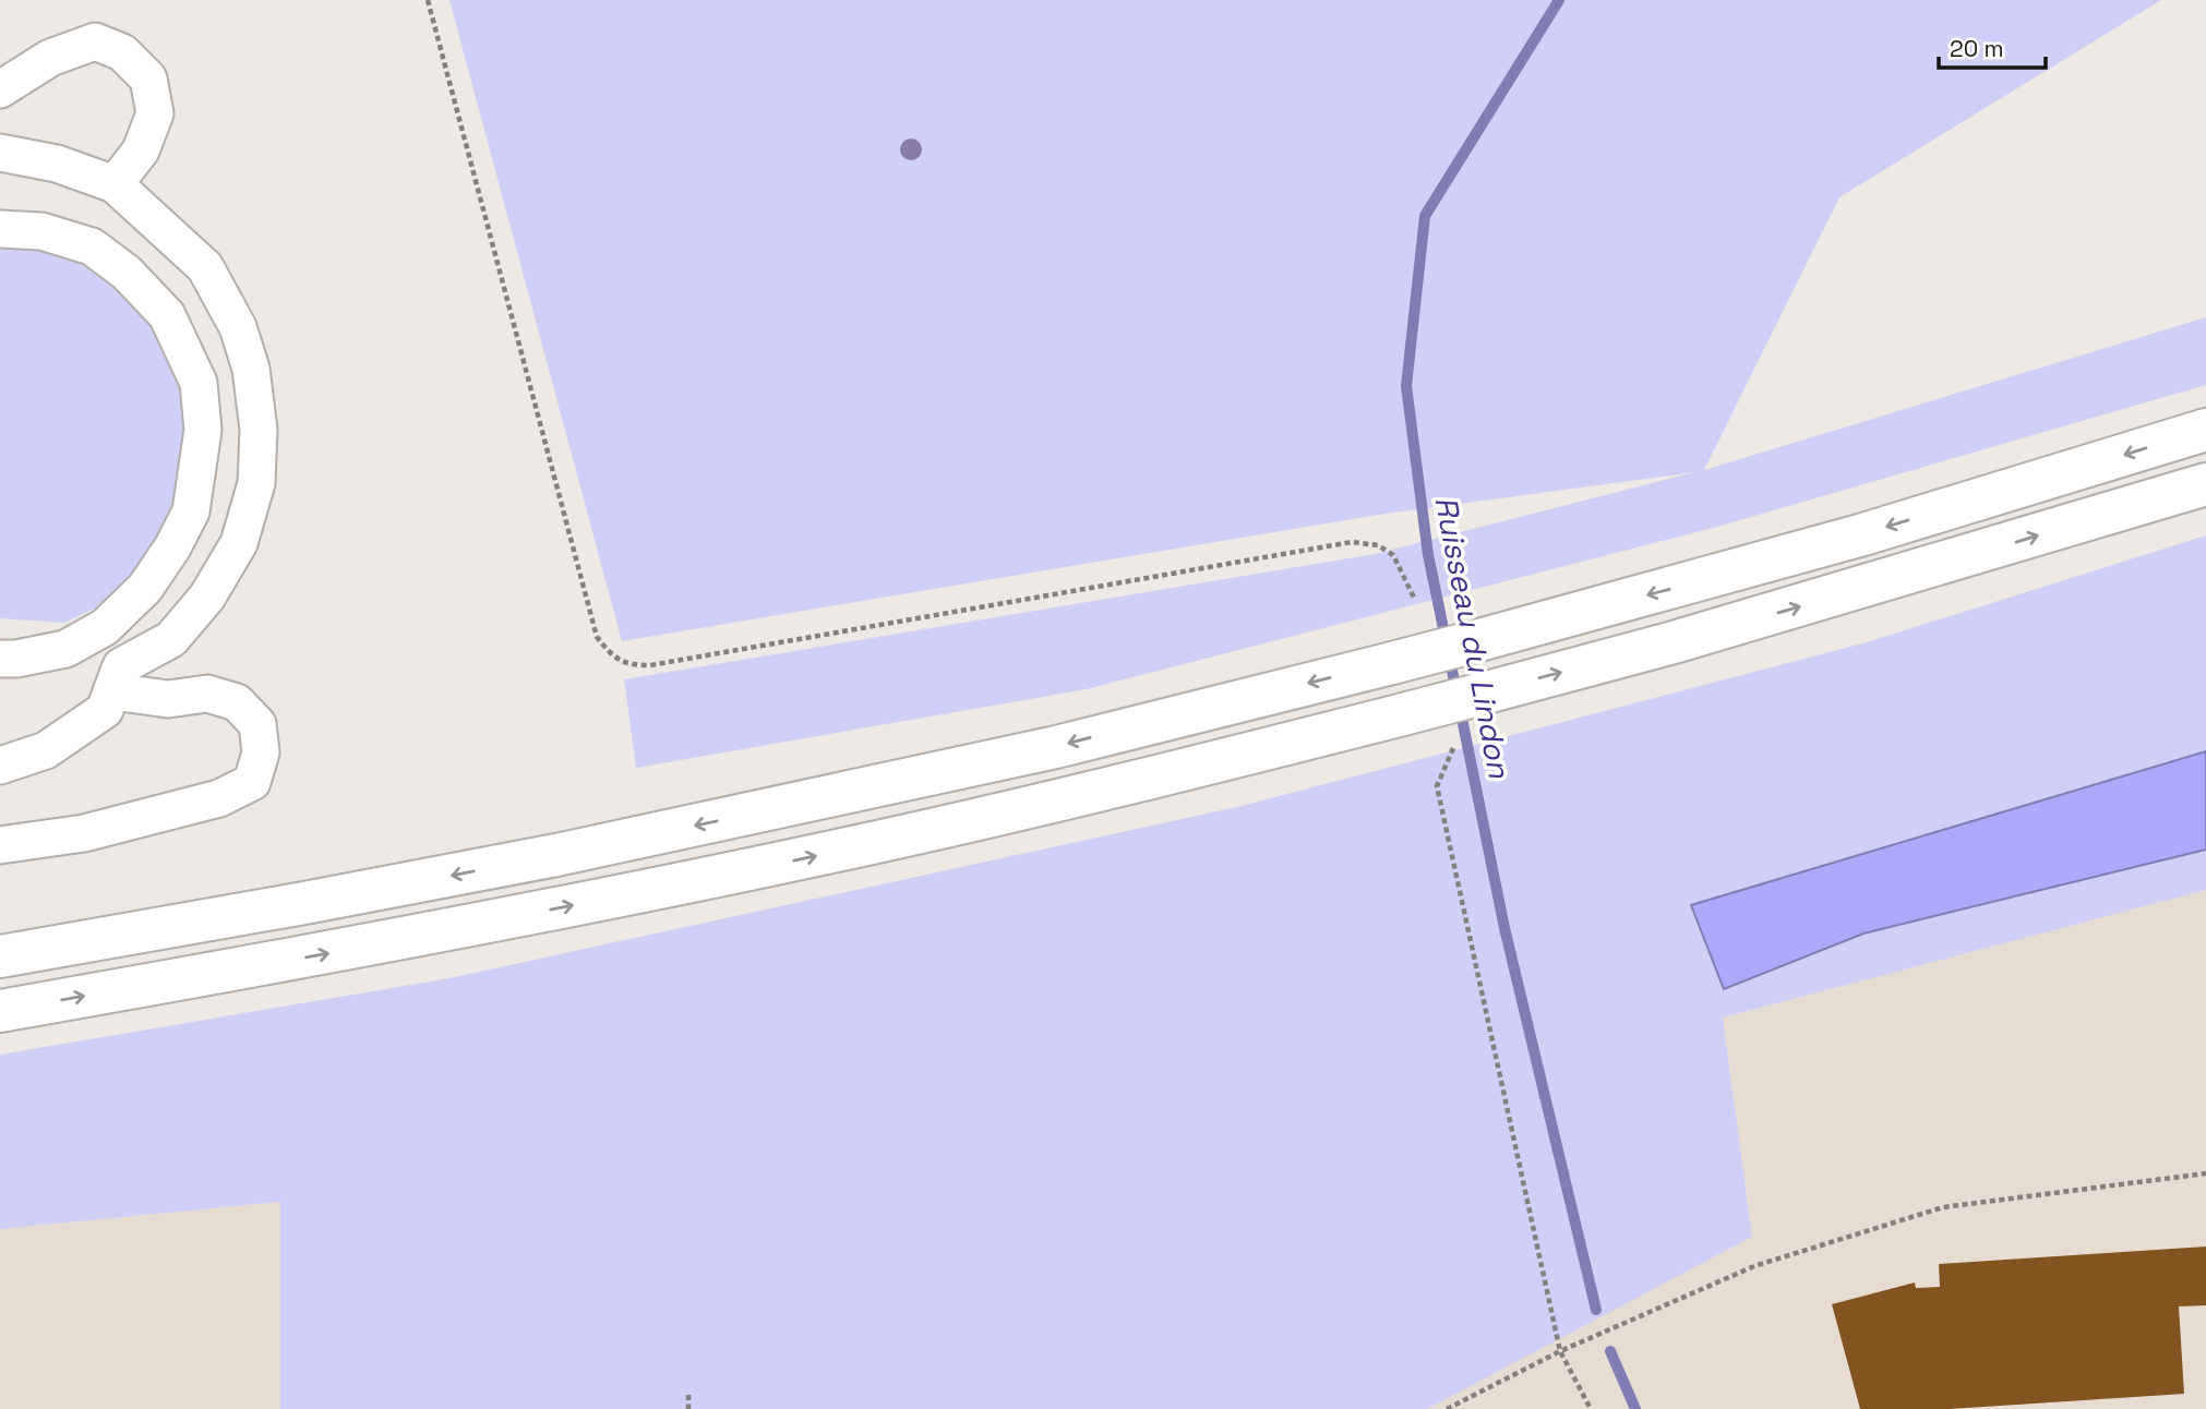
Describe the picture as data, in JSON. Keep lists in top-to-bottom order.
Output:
{
  "water": ["Ruisseau du Lindon"],
  "scale_bar": "20 m"
}
